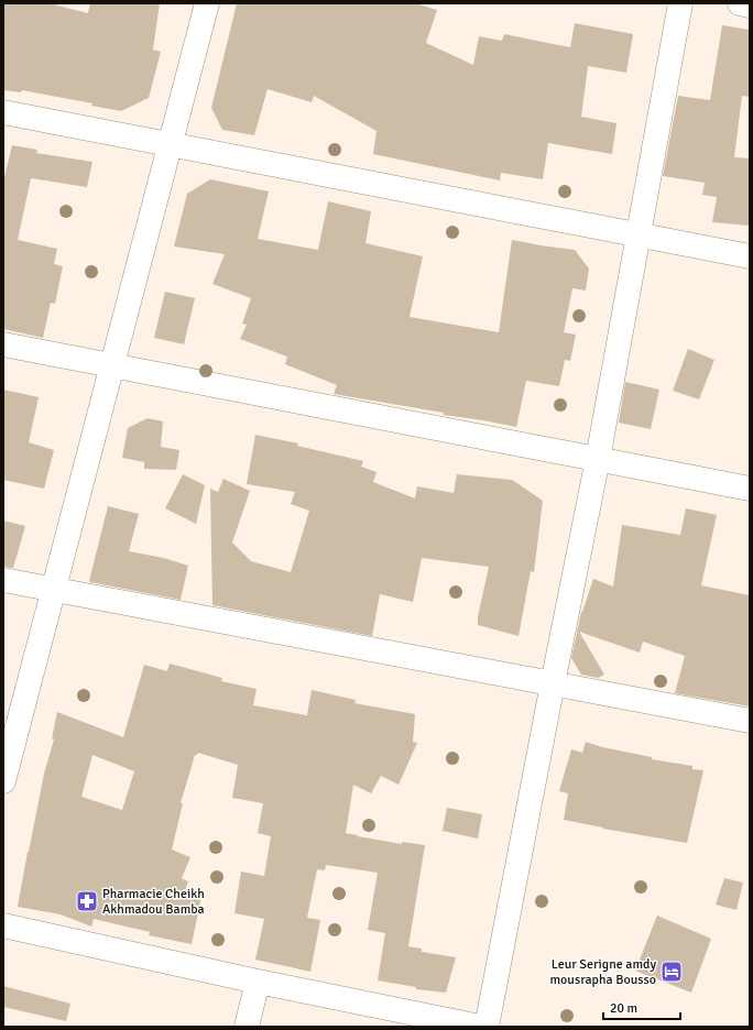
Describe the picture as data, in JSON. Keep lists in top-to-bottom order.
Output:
{
  "places": {
    "pharmacy": ["Pharmacie Cheikh Akhmadou Bamba"],
    "hotel": ["Leur Serigne amdy mousrapha Bousso"]
  },
  "scale_bar": "20 m"
}
